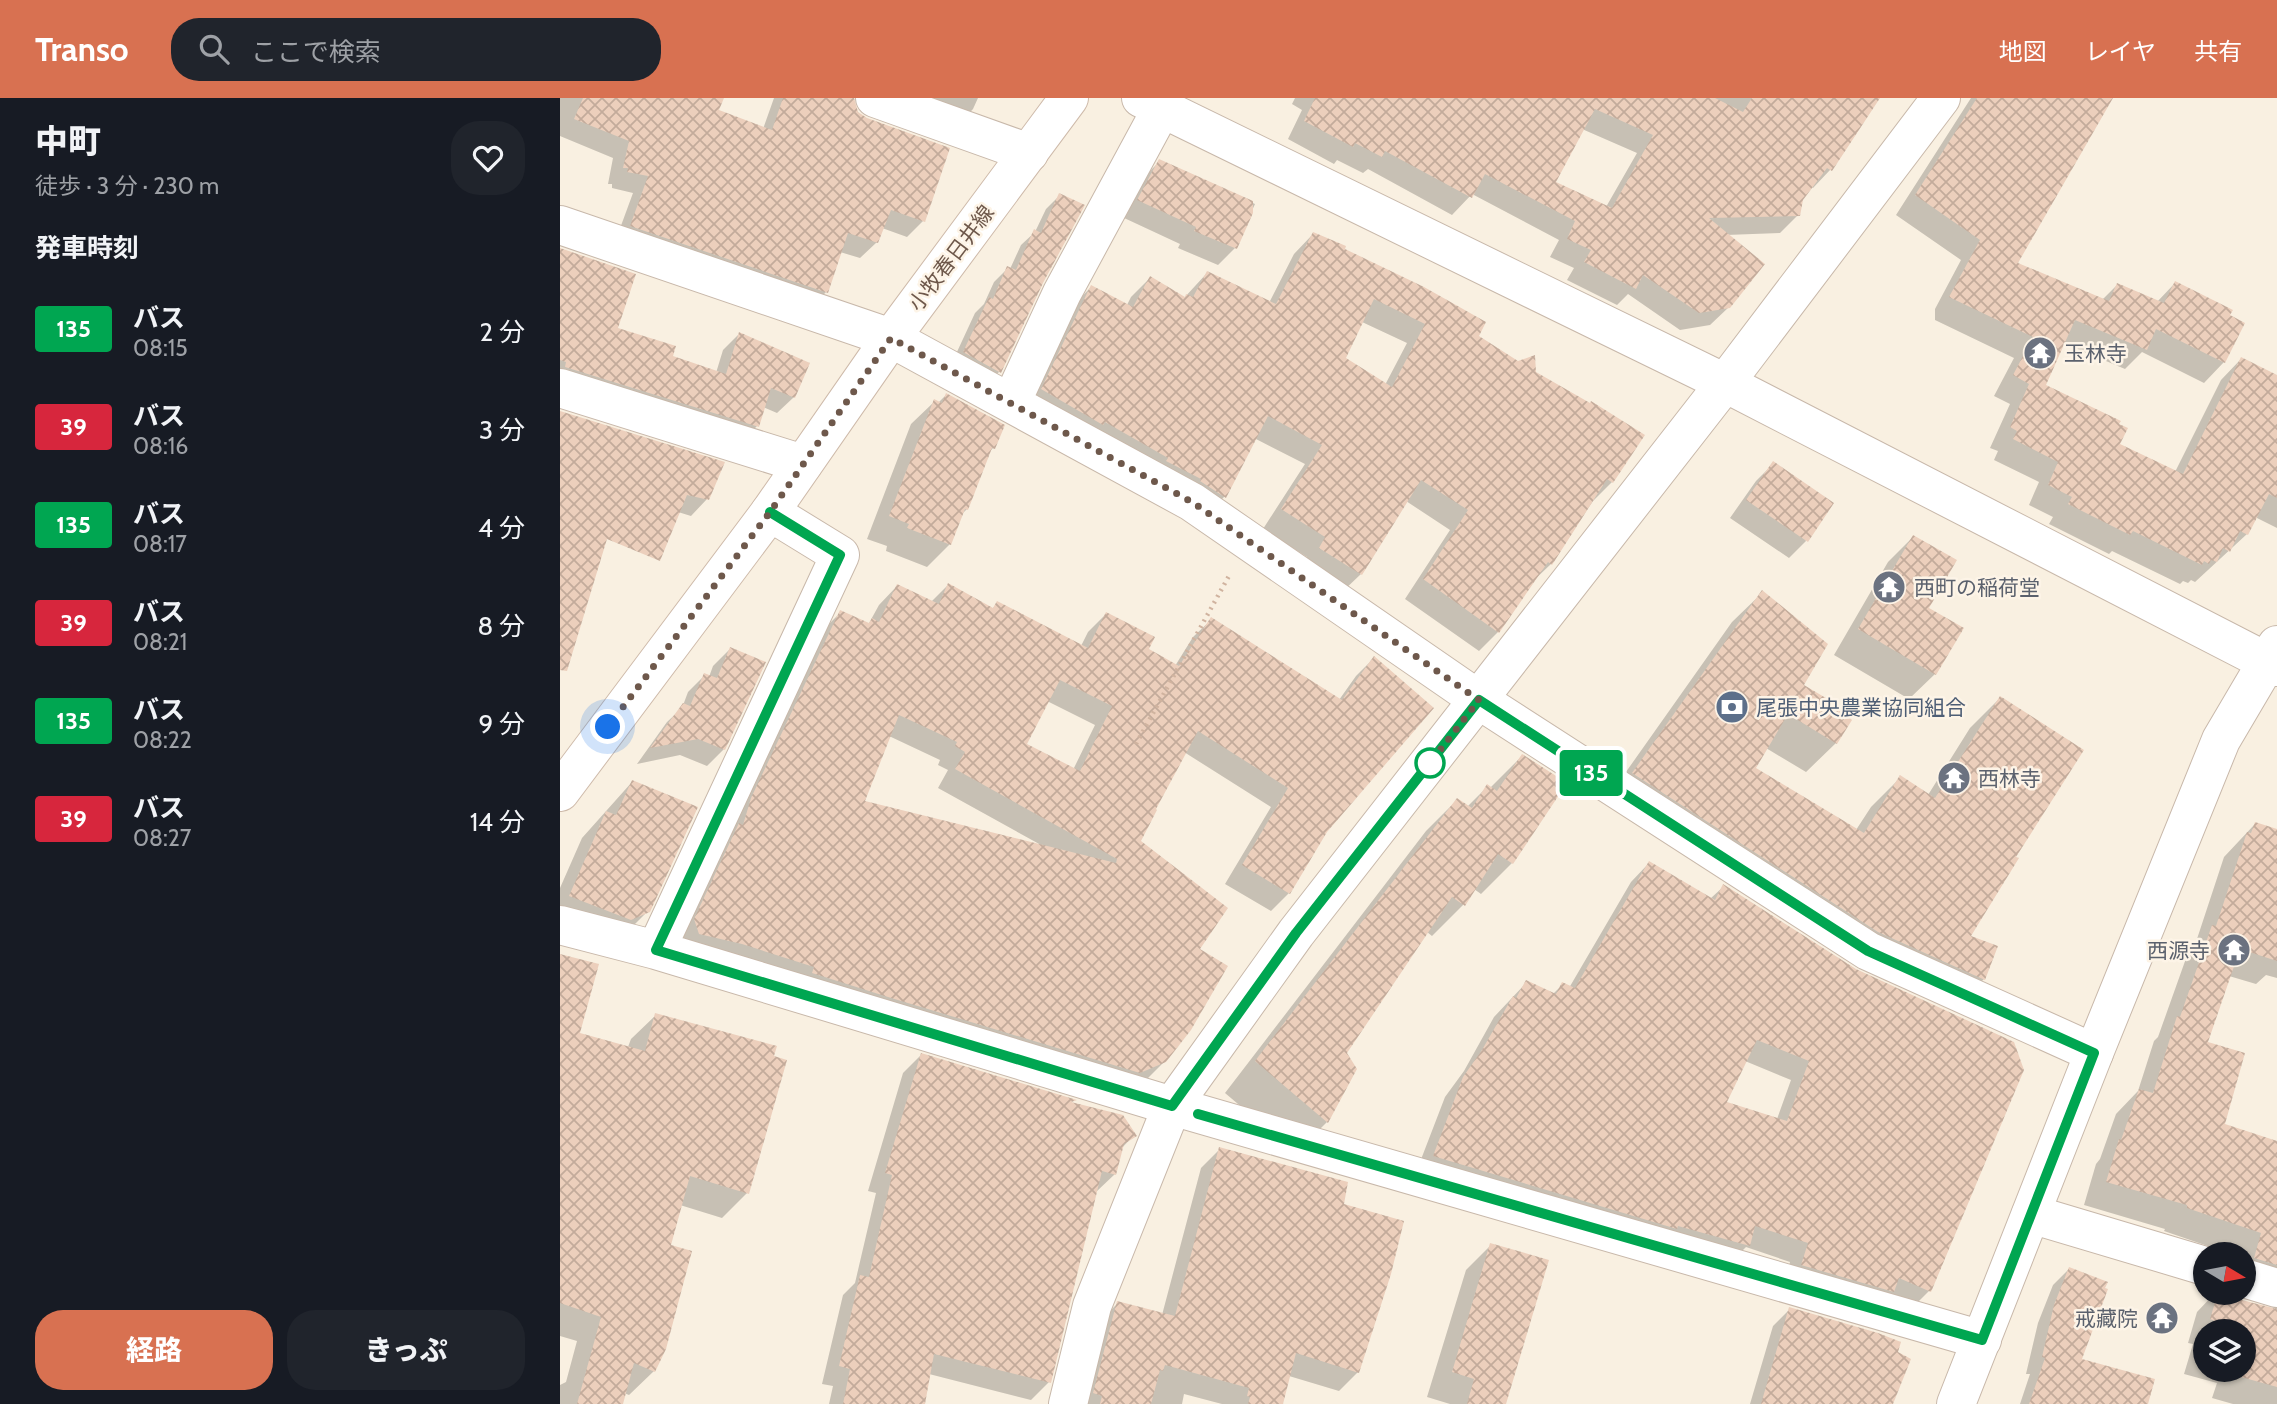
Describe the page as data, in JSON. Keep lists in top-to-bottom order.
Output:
{
  "streets": {
    "street": ["小牧春日井線"]
  },
  "places": {
    "temple": [
      "玉林寺",
      "西町の稲荷堂",
      "西林寺",
      "西源寺",
      "戒藏院"
    ],
    "bank": ["尾張中央農業協同組合"]
  },
  "lines": ["bus line 135"],
  "north": "right",
  "page": {
    "header": "Transo",
    "search": "ここで検索",
    "nav": ["地図", "レイヤ", "共有"],
    "heading": [
      ["中町", "徒歩 · 3 分 · 230 m"],
      "発車時刻"
    ],
    "on_map": "135",
    "list": [
      {
        "mark": "135",
        "name": "バス",
        "note": "08:15",
        "value": "2 分"
      },
      {
        "mark": "39",
        "name": "バス",
        "note": "08:16",
        "value": "3 分"
      },
      {
        "mark": "135",
        "name": "バス",
        "note": "08:17",
        "value": "4 分"
      },
      {
        "mark": "39",
        "name": "バス",
        "note": "08:21",
        "value": "8 分"
      },
      {
        "mark": "135",
        "name": "バス",
        "note": "08:22",
        "value": "9 分"
      },
      {
        "mark": "39",
        "name": "バス",
        "note": "08:27",
        "value": "14 分"
      }
    ],
    "buttons": ["経路", "きっぷ"]
  }
}
